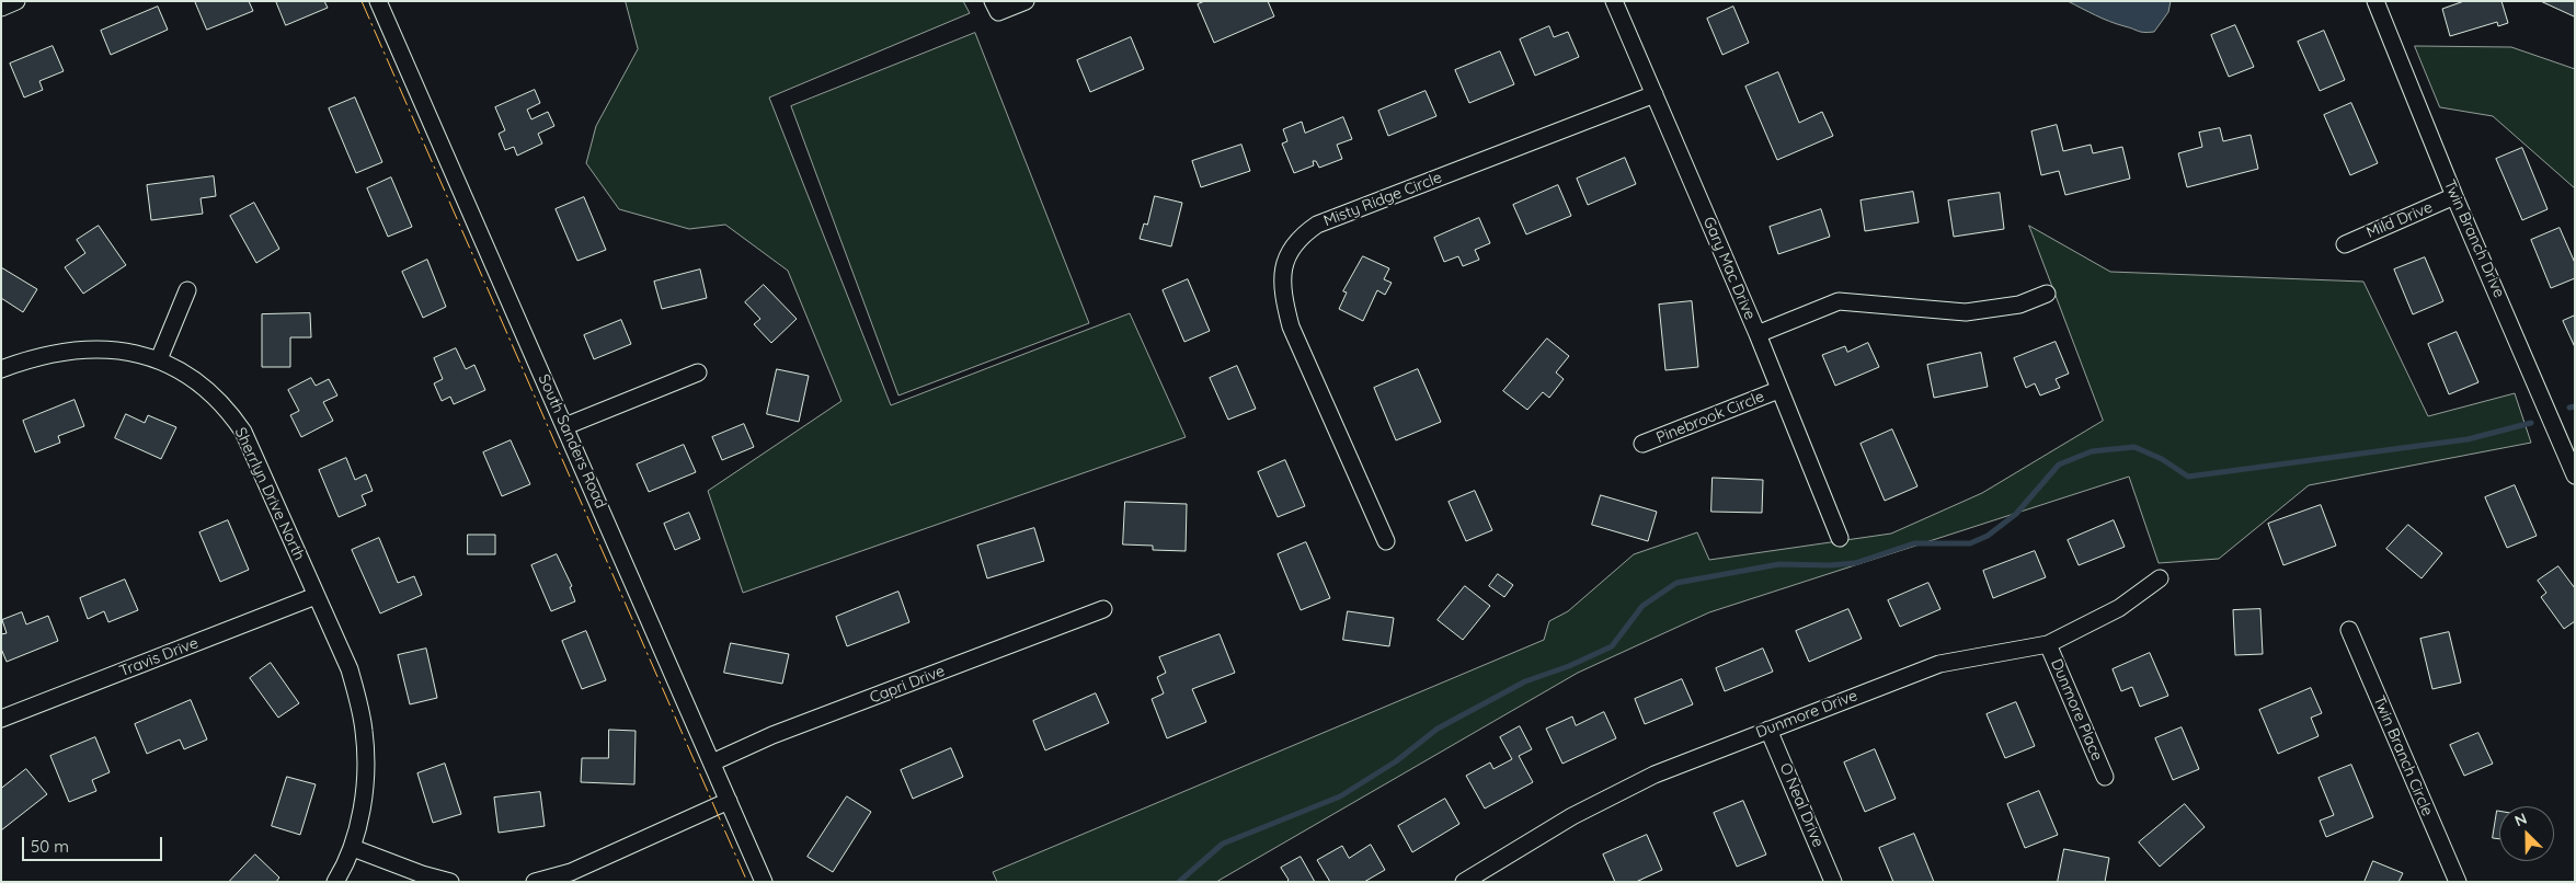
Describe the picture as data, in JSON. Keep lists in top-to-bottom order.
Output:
{
  "streets": {
    "street": [
      "Misty Ridge Circle",
      "Mild Drive",
      "Twin Branch Drive",
      "Gary Mac Drive",
      "Pinebrook Circle",
      "South Sanders Road",
      "Sherrlyn Drive North",
      "Travis Drive",
      "Capri Drive",
      "Dunmore Place",
      "Dunmore Drive",
      "Twin Branch Circle",
      "O Neal Drive"
    ]
  },
  "crossings": [
    ["Misty Ridge Circle", "Gary Mac Drive"],
    ["Mild Drive", "Twin Branch Drive"],
    ["Gary Mac Drive", "Pinebrook Circle"],
    ["South Sanders Road", "Capri Drive"],
    ["Sherrlyn Drive North", "Travis Drive"],
    ["Dunmore Place", "Dunmore Drive"],
    ["Dunmore Drive", "O Neal Drive"]
  ],
  "scale_bar": "50 m",
  "north": "top left"
}
